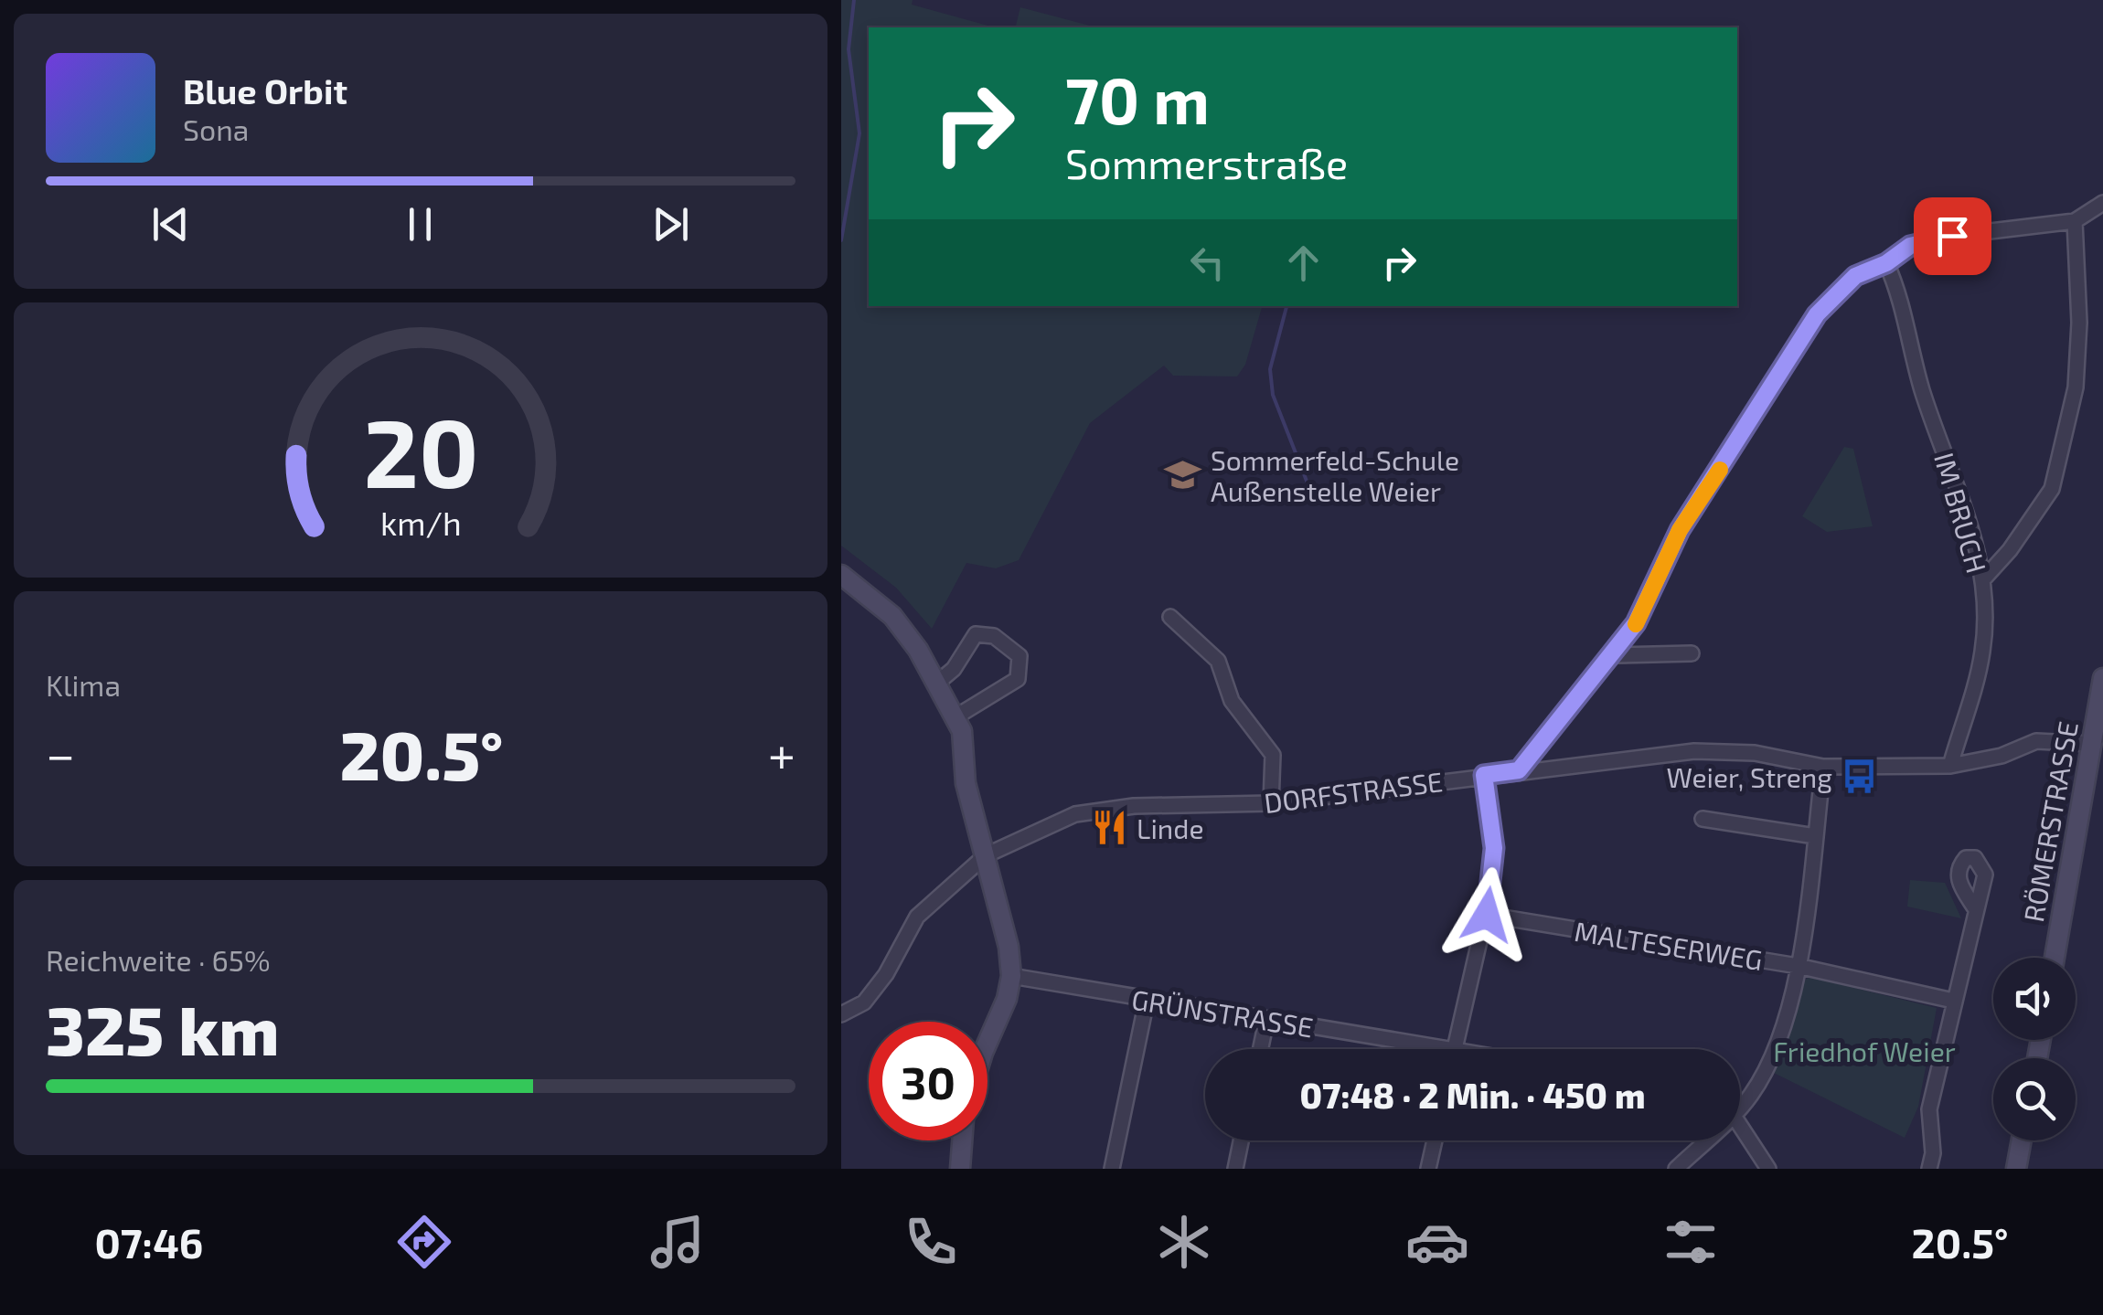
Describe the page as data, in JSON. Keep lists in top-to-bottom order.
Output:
{
  "streets": {
    "street": [
      "IM BRUCH",
      "DORFSTRASSE",
      "RÖMERSTRASSE",
      "MALTESERWEG",
      "GRÜNSTRASSE"
    ]
  },
  "crossings": [
    ["IM BRUCH", "DORFSTRASSE"],
    ["DORFSTRASSE", "RÖMERSTRASSE"]
  ],
  "parks": ["Friedhof Weier"],
  "places": {
    "school or university": ["Sommerfeld-Schule Außenstelle Weier"],
    "bus stop": ["Weier, Streng"],
    "restaurant": ["Linde"]
  },
  "page": {
    "turn": ["70 m", "Sommerstraße"],
    "song": ["Blue Orbit", "Sona"],
    "tile": [
      "Klima",
      ["Reichweite · 65%", "325 km"]
    ],
    "heat": ["−", "20.5°", "+"],
    "limit": "30",
    "trip": "07:48 · 2 Min. · 450 m",
    "tabs": ["07:46", "20.5°"],
    "gauge": ["20", "km/h"]
  }
}
